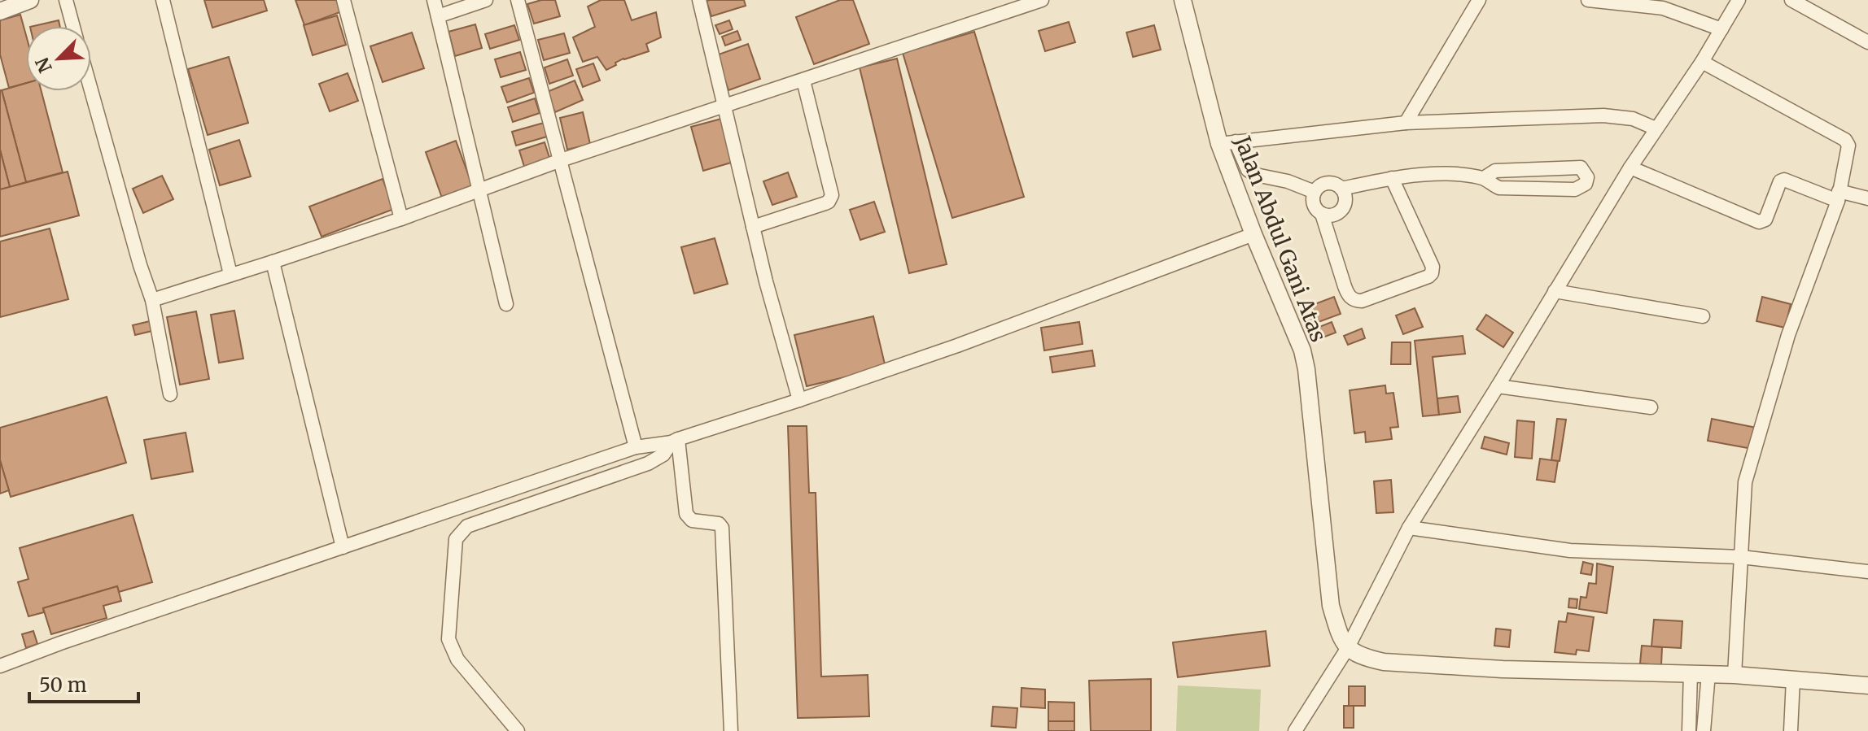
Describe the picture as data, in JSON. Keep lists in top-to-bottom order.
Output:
{
  "streets": {
    "street": ["Jalan Abdul Gani Atas"]
  },
  "scale_bar": "50 m",
  "north": "bottom left"
}
